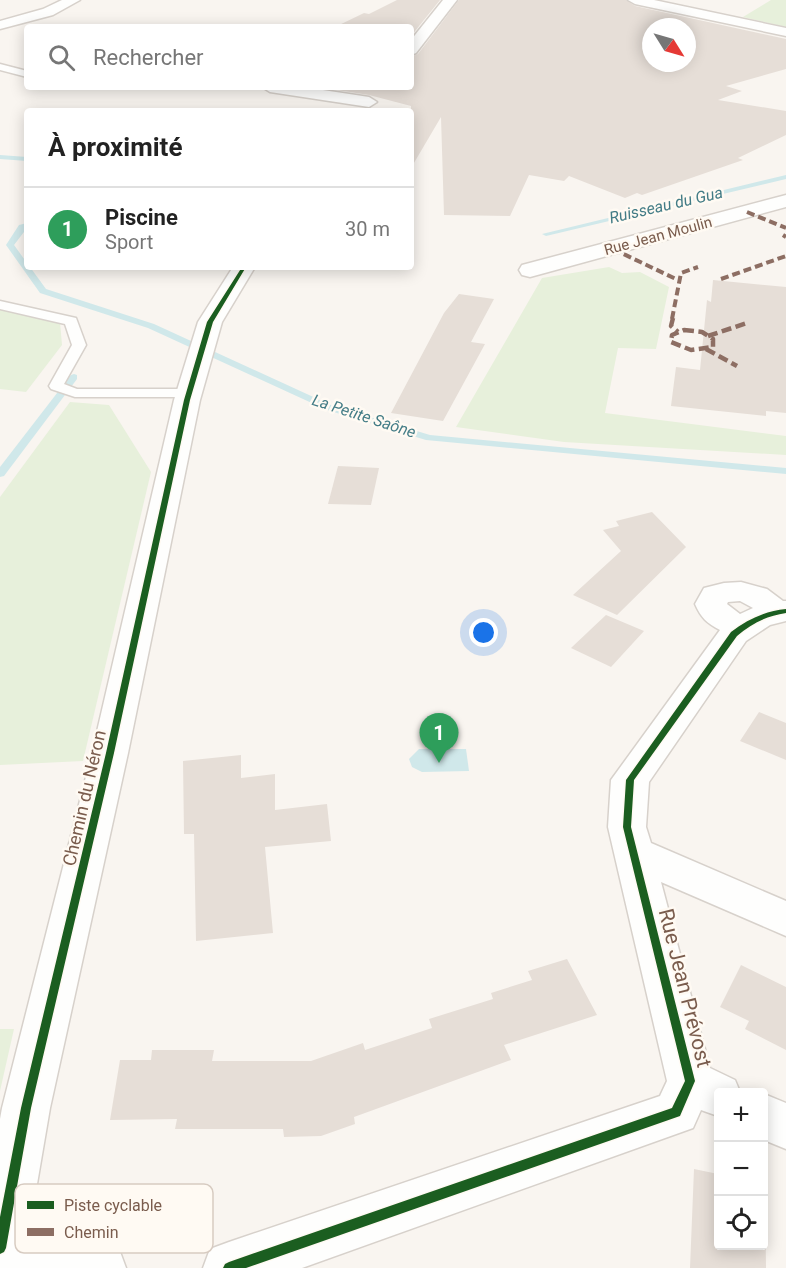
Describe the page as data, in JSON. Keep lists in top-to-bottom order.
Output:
{
  "streets": {
    "street": ["Rue Jean Moulin", "Chemin du Néron", "Rue Jean Prévost"]
  },
  "water": ["Ruisseau du Gua", "La Petite Saône"],
  "legend": ["Piste cyclable", "Chemin"],
  "north": "bottom right",
  "page": {
    "search": "Rechercher",
    "heading": "À proximité",
    "list": [
      {
        "mark": "1",
        "name": "Piscine",
        "note": "Sport",
        "value": "30 m"
      }
    ],
    "pins": "1",
    "map_buttons": ["+", "−"]
  }
}
